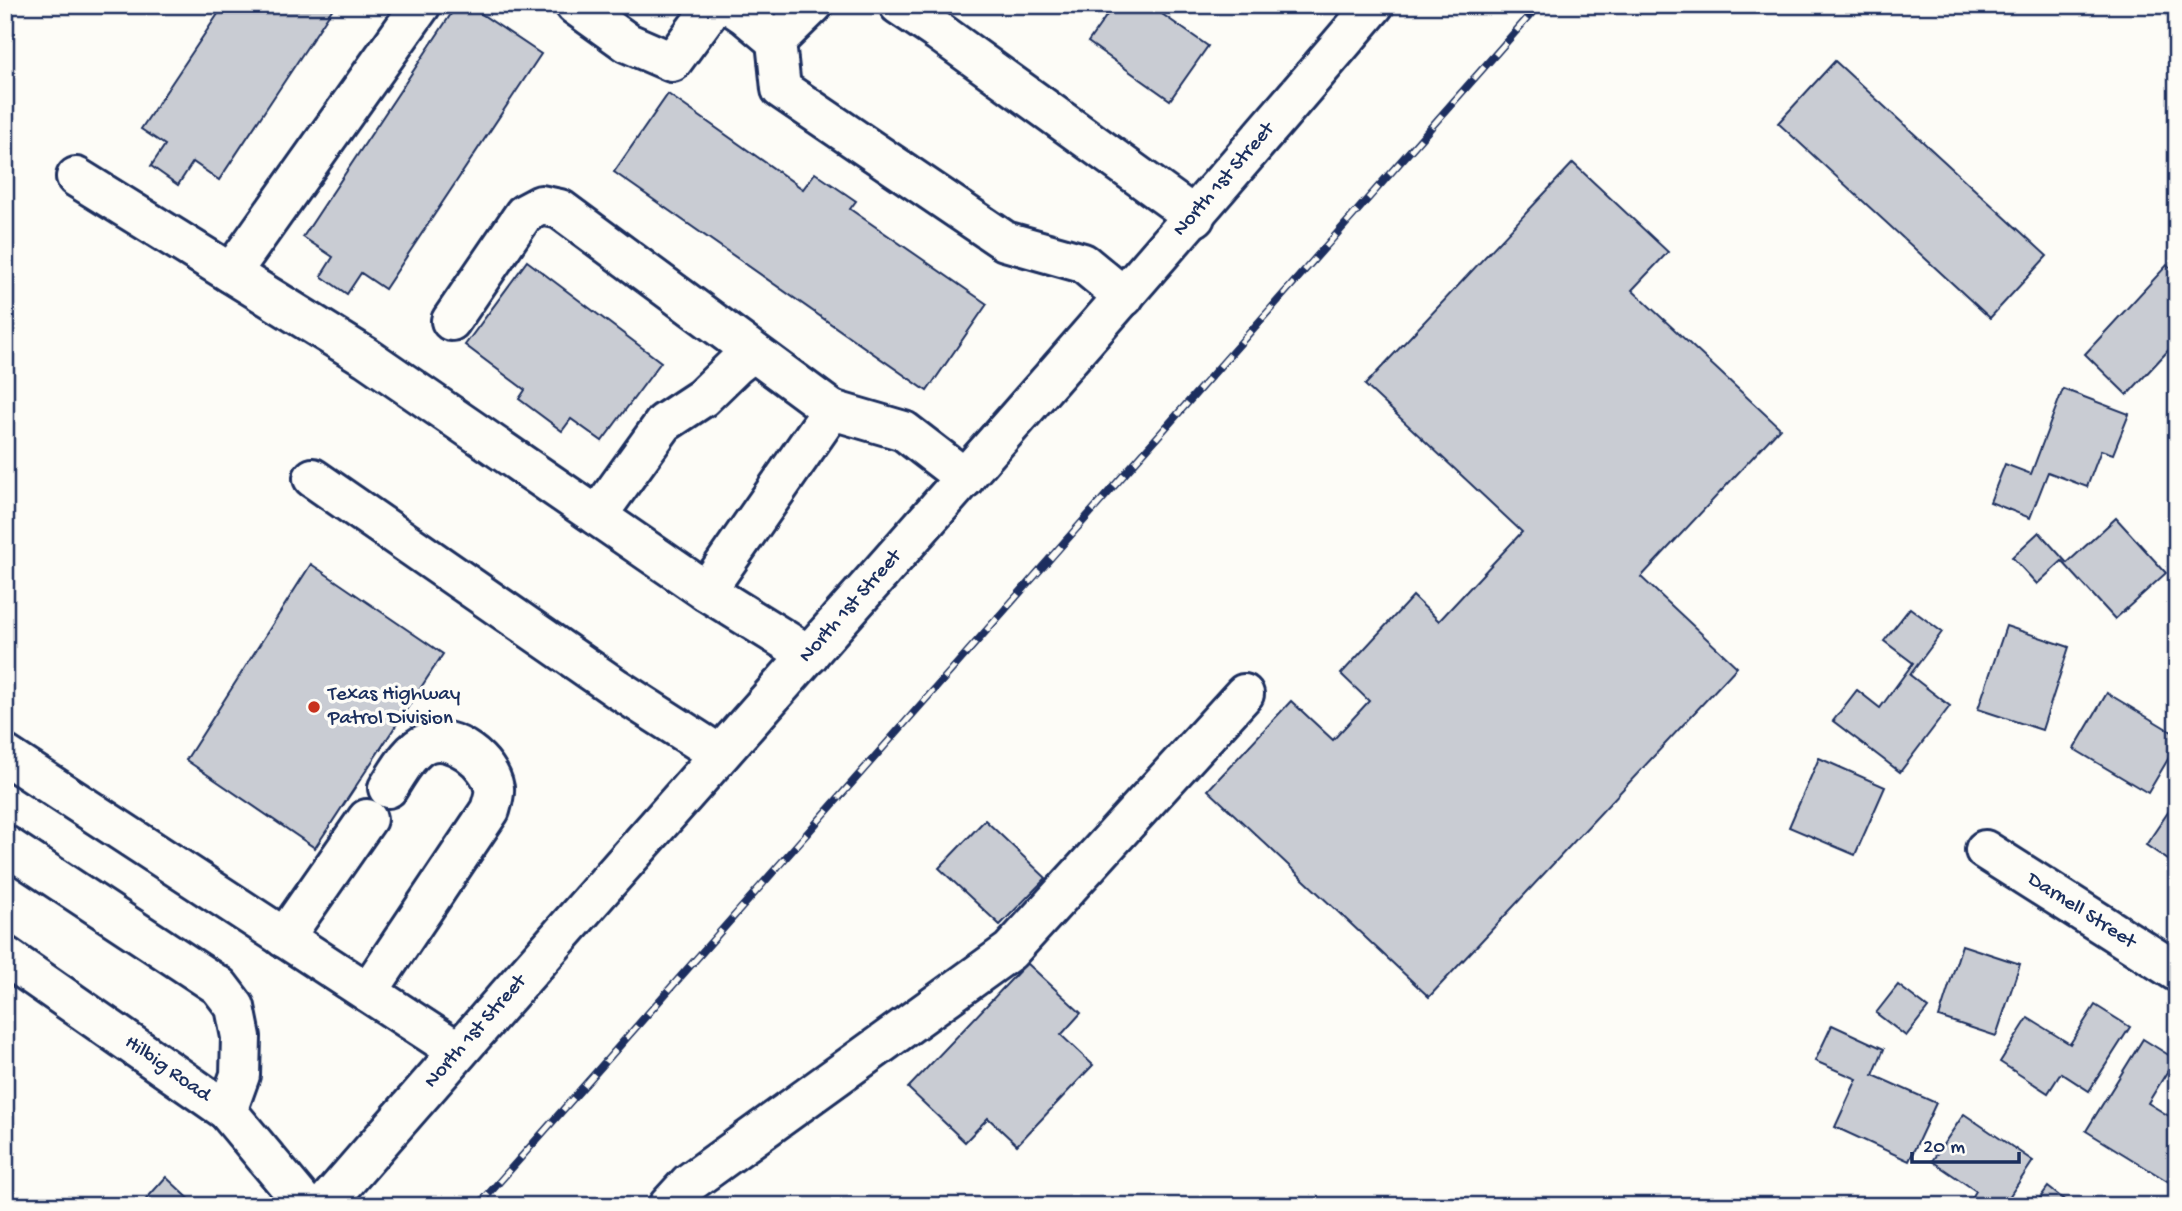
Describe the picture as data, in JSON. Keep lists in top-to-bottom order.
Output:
{
  "streets": {
    "street": ["North 1st Street", "Darnell Street", "Hilbig Road"]
  },
  "places": ["Texas Highway Patrol Division"],
  "scale_bar": "20 m"
}
